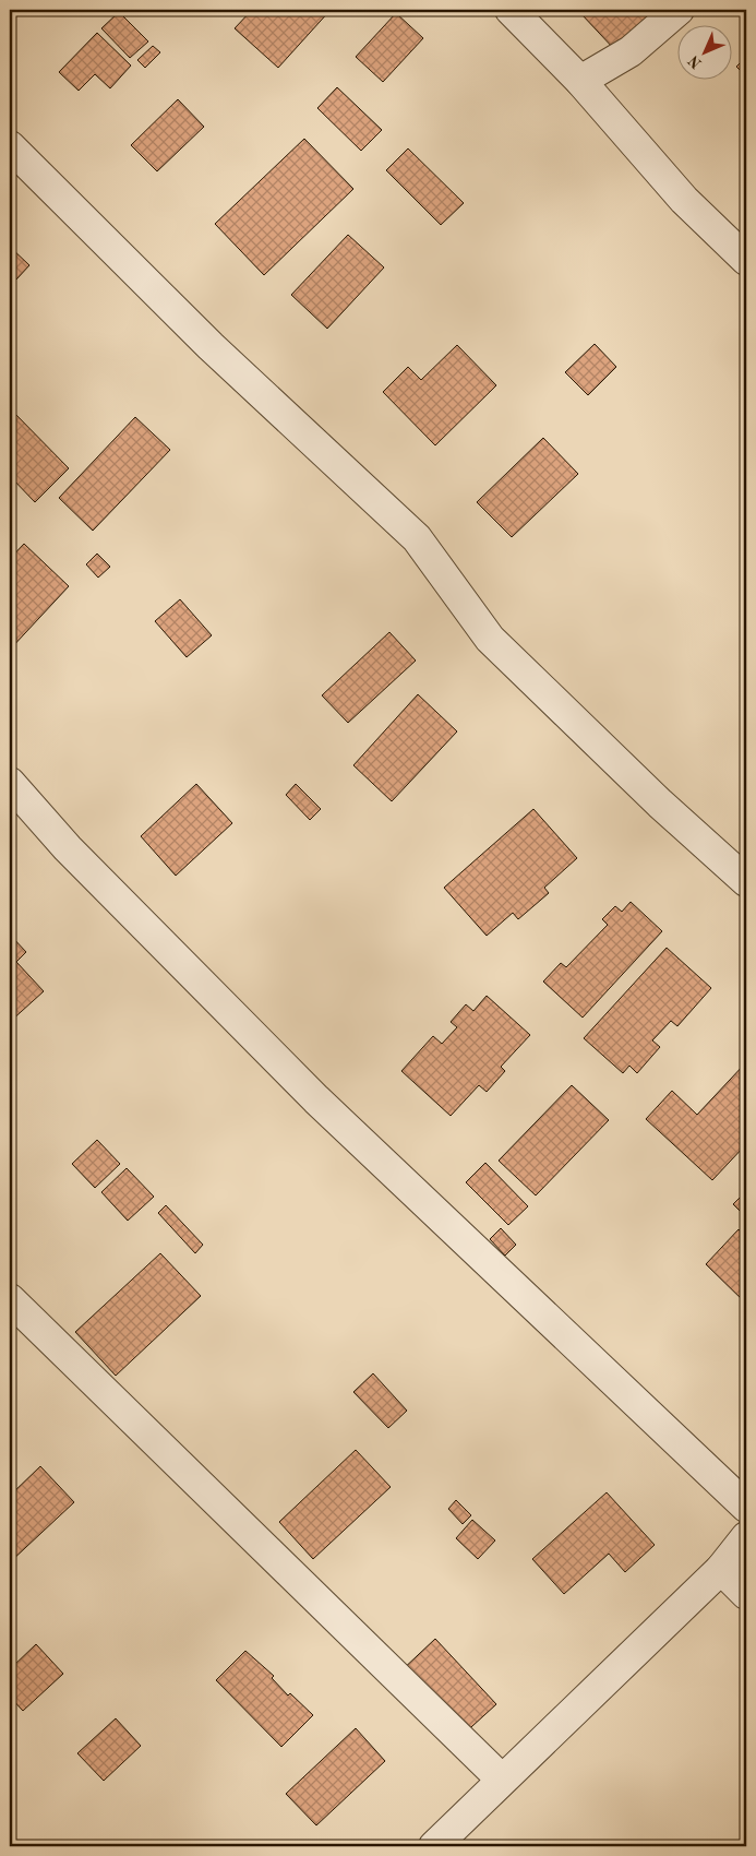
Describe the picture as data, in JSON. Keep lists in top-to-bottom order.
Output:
{
  "north": "bottom left"
}
